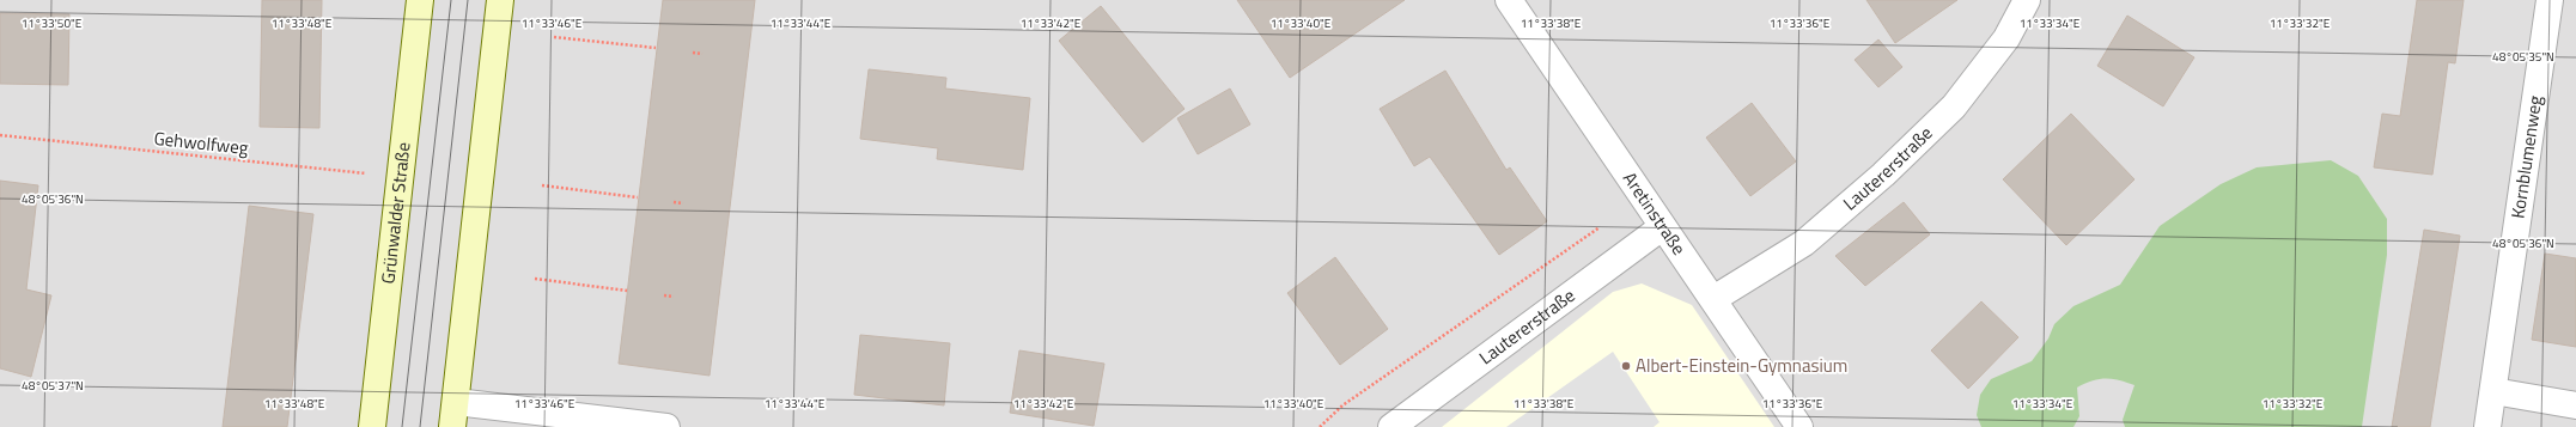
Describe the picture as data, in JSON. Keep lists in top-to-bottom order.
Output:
{
  "streets": {
    "main road": ["Grünwalder Straße"],
    "street": ["Kornblumenweg", "Lautererstraße", "Aretinstraße"],
    "path": ["Gehwolfweg"]
  },
  "crossings": [
    ["Gehwolfweg", "Grünwalder Straße"],
    ["Lautererstraße", "Aretinstraße"]
  ],
  "places": ["Albert-Einstein-Gymnasium"],
  "coordinates": [
    "11°33'50\"E",
    "11°33'48\"E",
    "11°33'46\"E",
    "11°33'44\"E",
    "11°33'42\"E",
    "11°33'40\"E",
    "11°33'38\"E",
    "11°33'36\"E",
    "11°33'34\"E",
    "11°33'32\"E",
    "48°05'35\"N",
    "48°05'36\"N",
    "48°05'37\"N"
  ]
}
